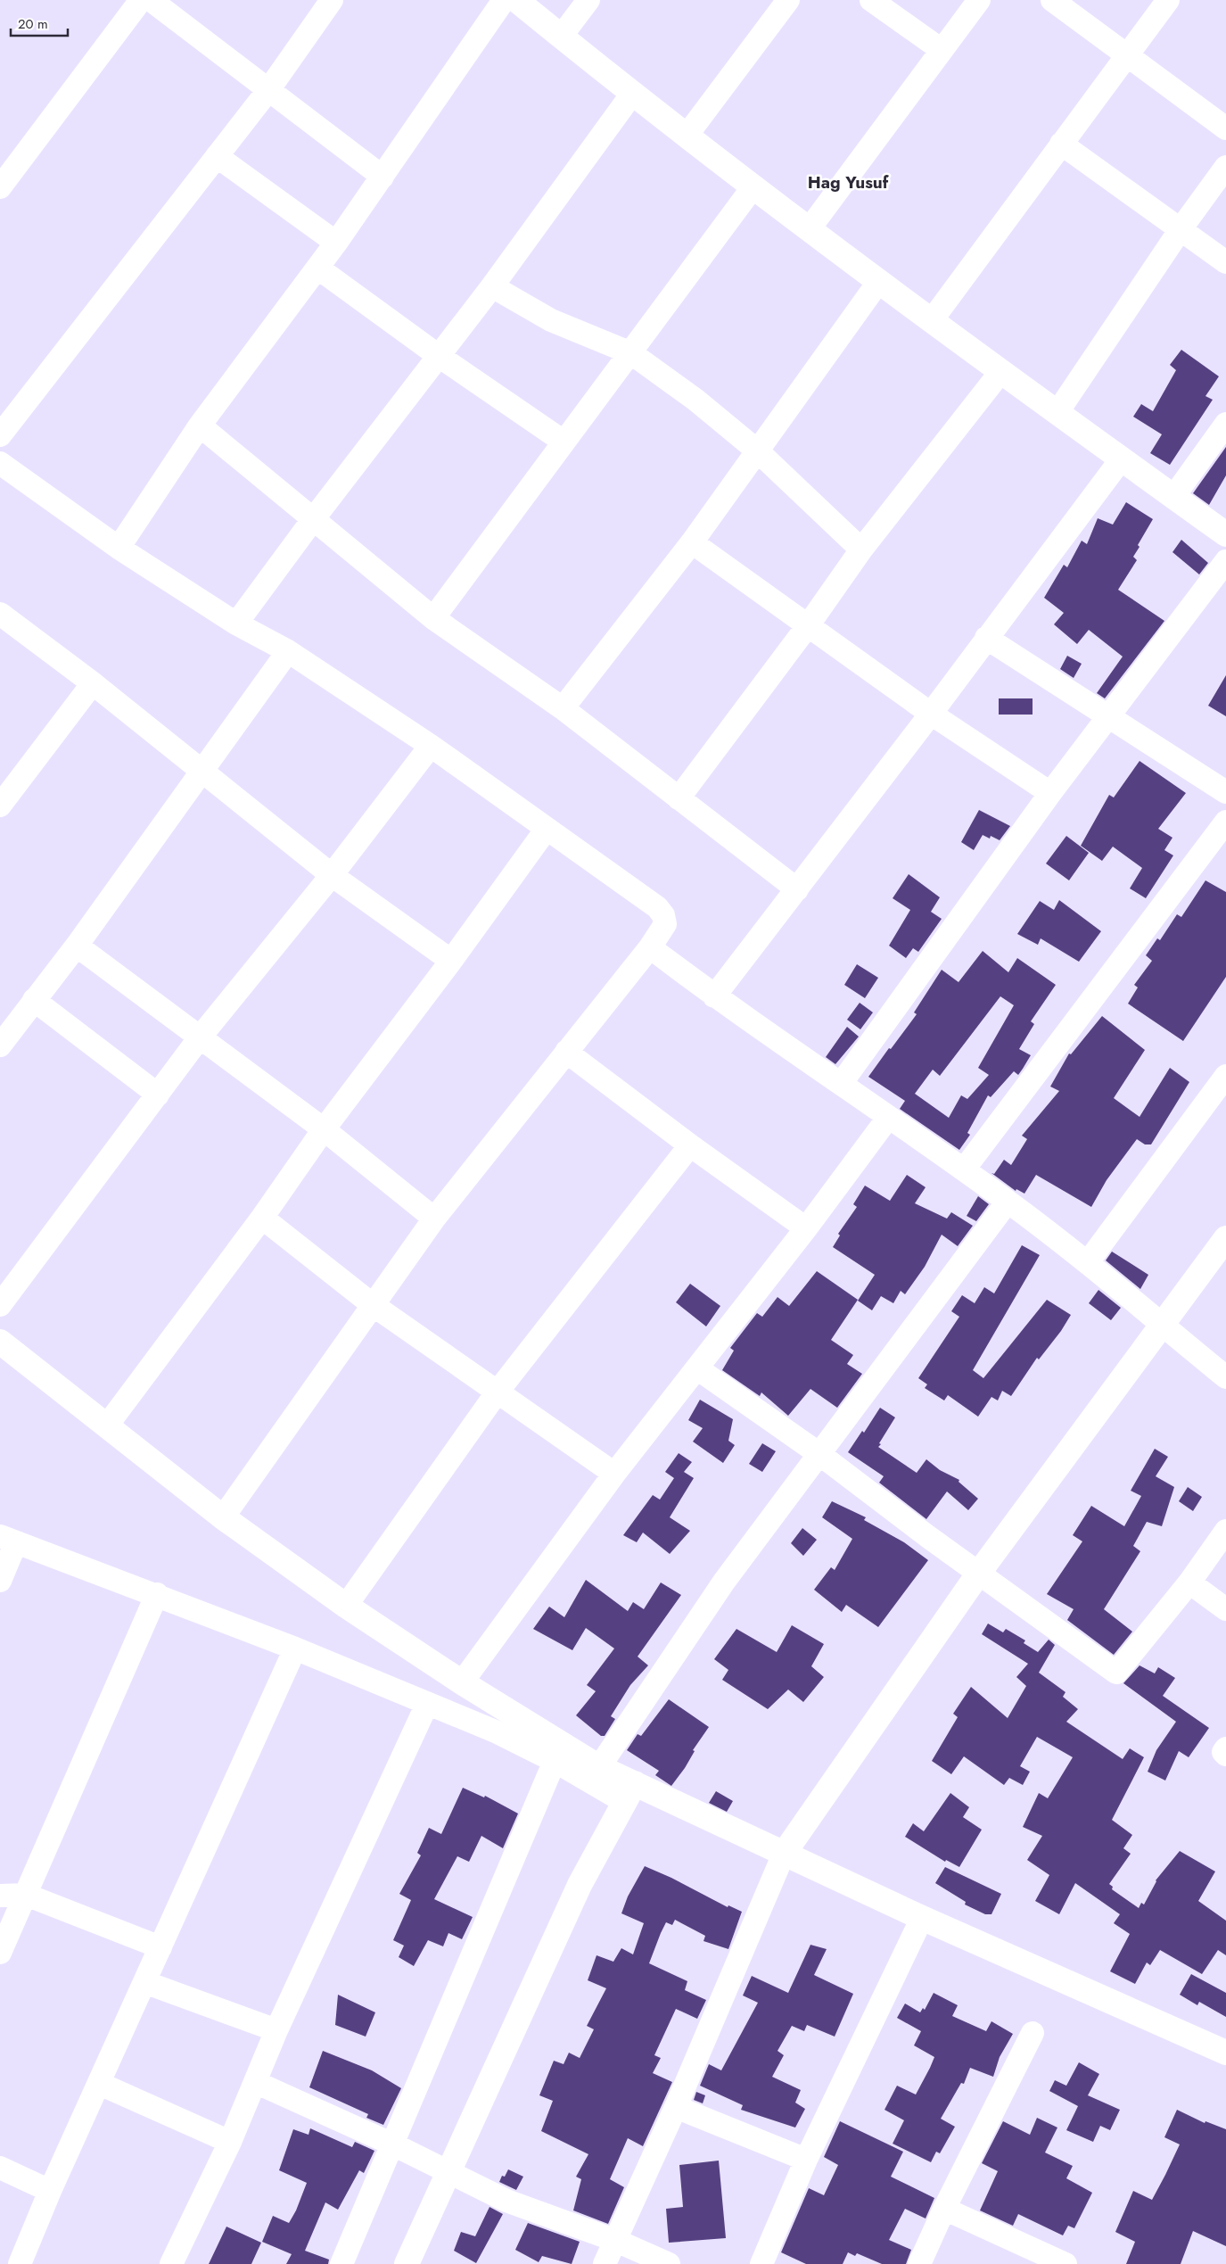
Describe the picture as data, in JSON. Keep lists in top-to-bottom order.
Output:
{
  "districts": ["Hag Yusuf"],
  "scale_bar": "20 m"
}
